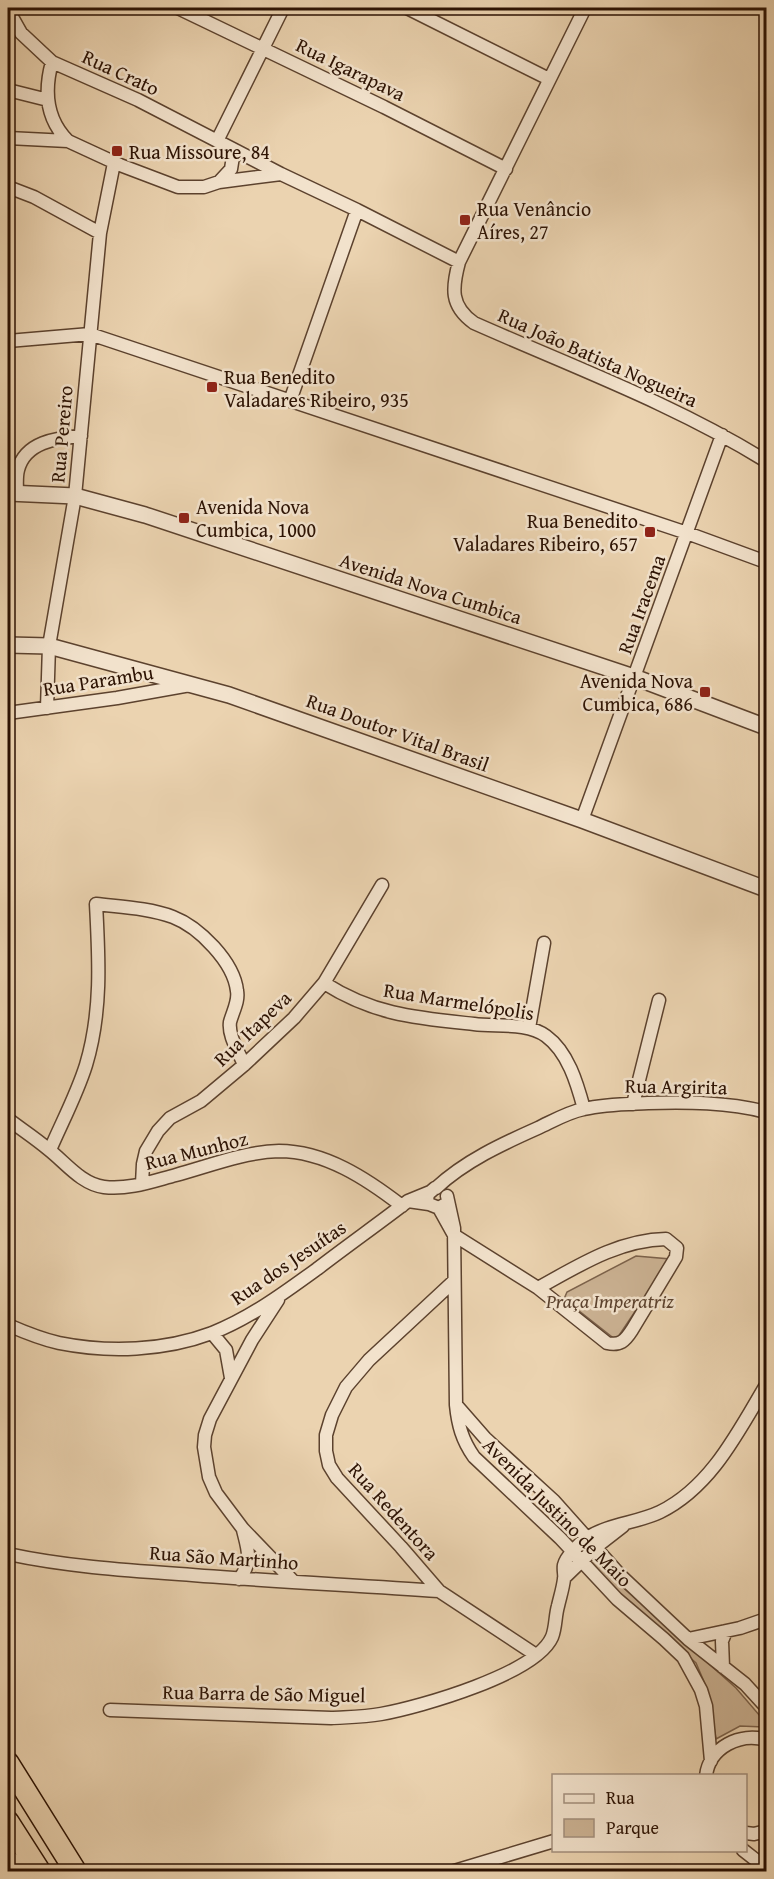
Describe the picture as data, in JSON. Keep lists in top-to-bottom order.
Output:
{
  "streets": {
    "street": [
      "Rua Igarapava",
      "Rua Crato",
      "Rua João Batista Nogueira",
      "Rua Pereiro",
      "Avenida Nova Cumbica",
      "Rua Iracema",
      "Rua Parambu",
      "Rua Doutor Vital Brasil",
      "Rua Marmelópolis",
      "Rua Itapeva",
      "Rua Argirita",
      "Rua Munhoz",
      "Rua dos Jesuítas",
      "Rua Redentora",
      "Avenida Justino de Maio",
      "Rua São Martinho",
      "Rua Barra de São Miguel"
    ]
  },
  "crossings": [
    ["Rua Igarapava", "Rua João Batista Nogueira"],
    ["Rua Crato", "Rua João Batista Nogueira"],
    ["Rua João Batista Nogueira", "Rua Iracema"],
    ["Rua Pereiro", "Avenida Nova Cumbica"],
    ["Rua Pereiro", "Rua Parambu"],
    ["Rua Pereiro", "Rua Doutor Vital Brasil"],
    ["Avenida Nova Cumbica", "Rua Iracema"],
    ["Rua Iracema", "Rua Doutor Vital Brasil"],
    ["Rua Parambu", "Rua Doutor Vital Brasil"],
    ["Rua Marmelópolis", "Rua Itapeva"],
    ["Rua Marmelópolis", "Rua Argirita"],
    ["Rua Itapeva", "Rua Munhoz"],
    ["Rua Munhoz", "Rua dos Jesuítas"],
    ["Rua Redentora", "Rua São Martinho"],
    ["Rua Redentora", "Rua Barra de São Miguel"],
    ["Avenida Justino de Maio", "Rua Barra de São Miguel"]
  ],
  "parks": ["Praça Imperatriz"],
  "places": {
    "transit": [
      "Rua Missoure, 84",
      "Rua Venâncio Aíres, 27",
      "Rua Benedito Valadares Ribeiro, 935",
      "Avenida Nova Cumbica, 1000",
      "Rua Benedito Valadares Ribeiro, 657",
      "Avenida Nova Cumbica, 686"
    ]
  },
  "legend": ["Rua", "Parque"]
}
